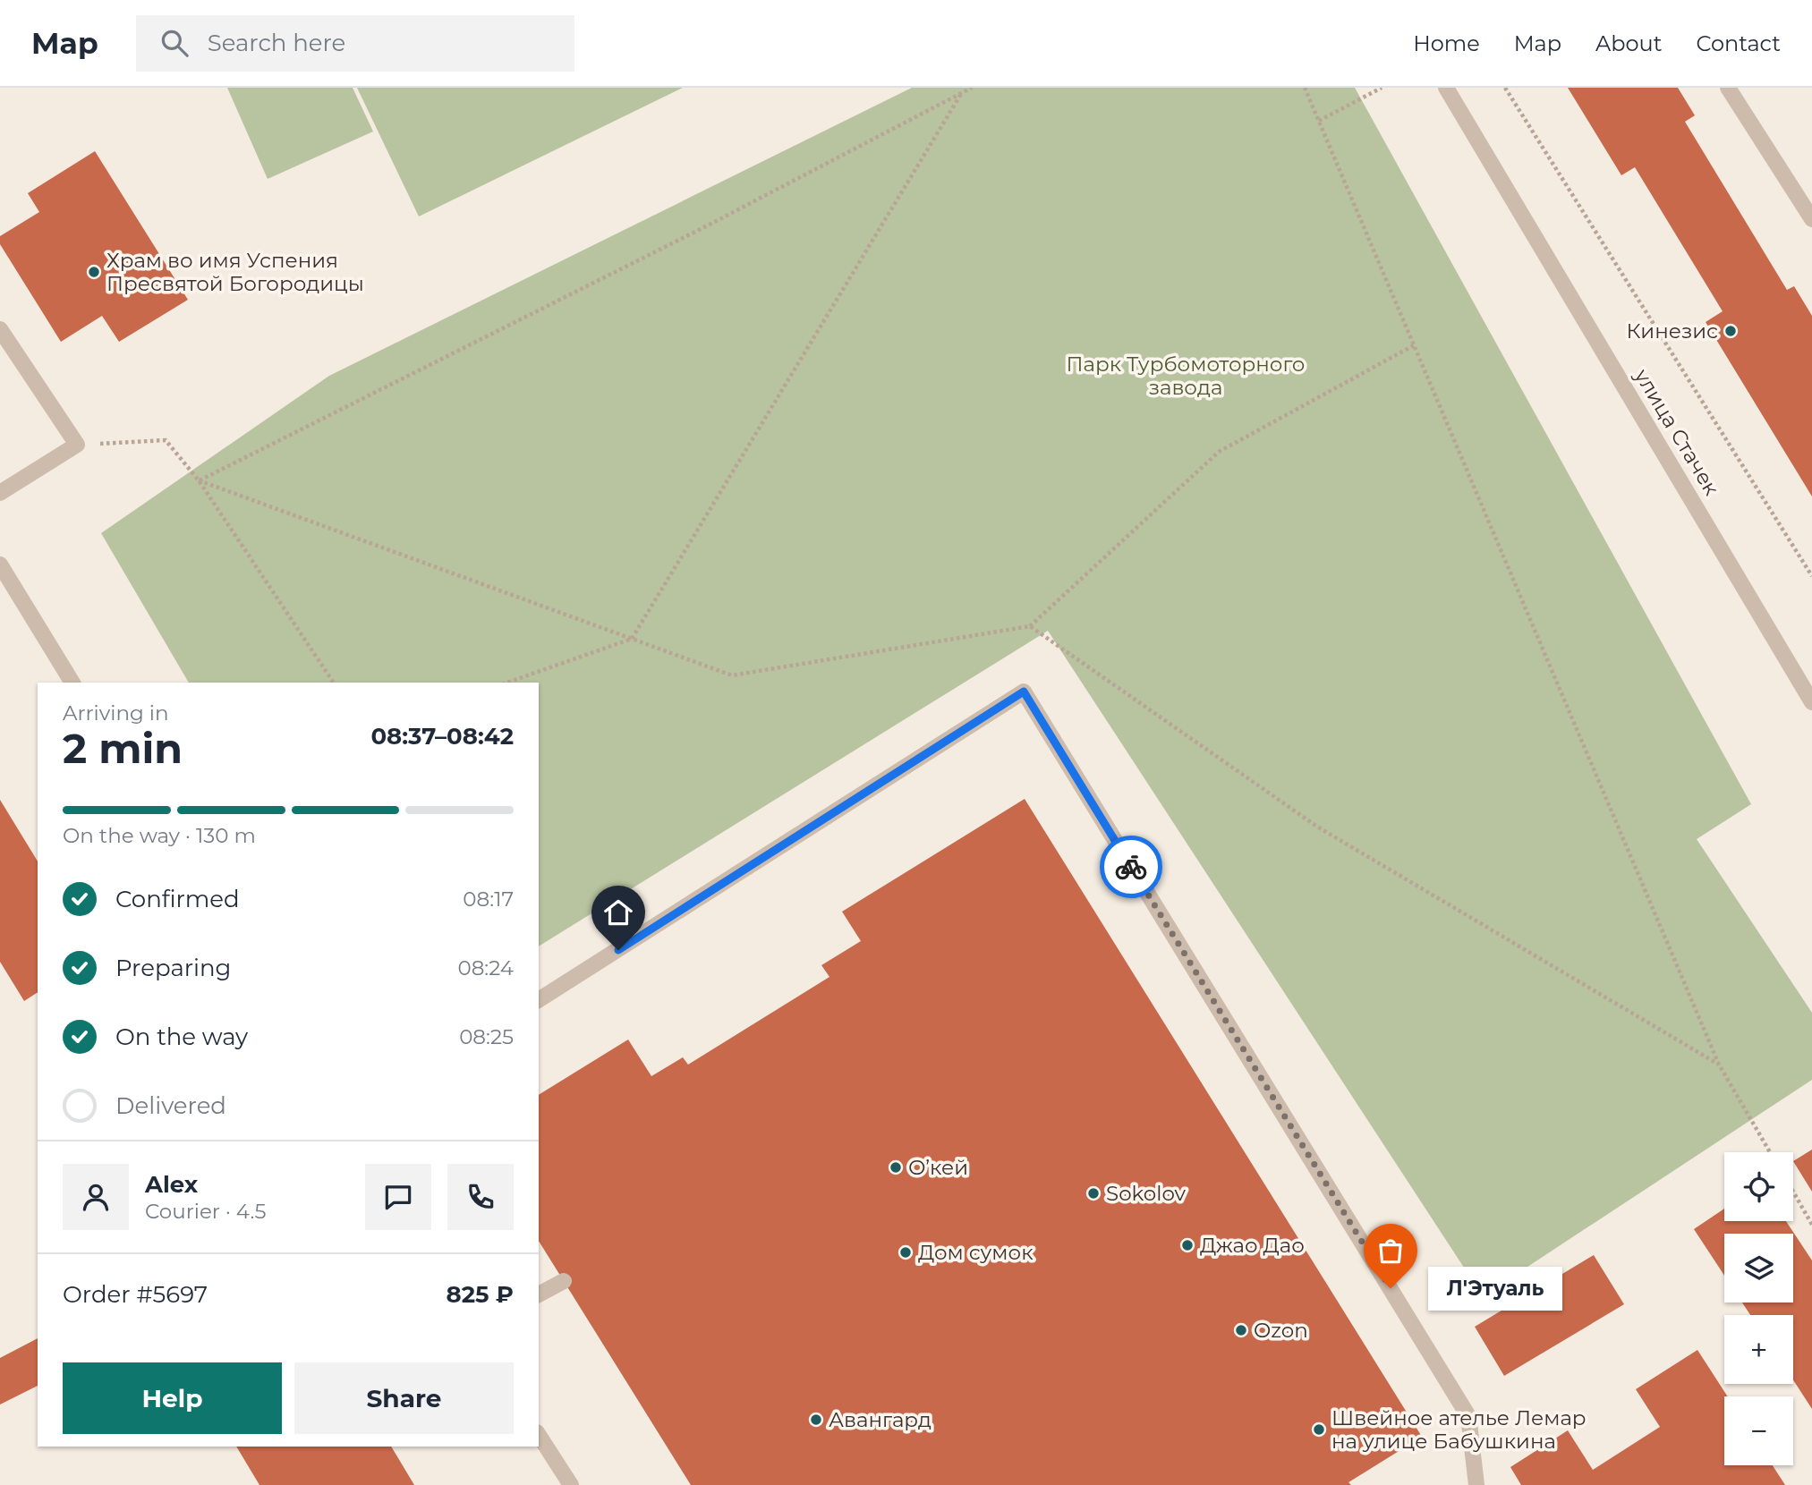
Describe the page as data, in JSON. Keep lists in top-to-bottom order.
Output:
{
  "streets": {
    "street": ["улица Стачек"]
  },
  "parks": ["Парк Турбомоторного завода"],
  "places": [
    "Храм во имя Успения Пресвятой Богородицы",
    "Кинезис",
    "О’кей",
    "Sokolov",
    "Джао Дао",
    "Дом сумок",
    "Л'Этуаль",
    "Ozon",
    "Авангард",
    "Швейное ателье Лемар на улице Бабушкина"
  ],
  "page": {
    "header": "Map",
    "search": "Search here",
    "nav": [
      "Home",
      "Map",
      "About",
      "Contact"
    ],
    "heading": ["2 min", "Arriving in", "08:37–08:42"],
    "panel": [
      "Alex",
      "Courier · 4.5",
      "Order #5697",
      "825 ₽"
    ],
    "bar": "On the way · 130 m",
    "list": [
      ["Confirmed", "08:17"],
      ["Preparing", "08:24"],
      ["On the way", "08:25"],
      "Delivered"
    ],
    "map_buttons": ["+", "−"],
    "bubble": "Л'Этуаль",
    "buttons": ["Help", "Share"]
  }
}
